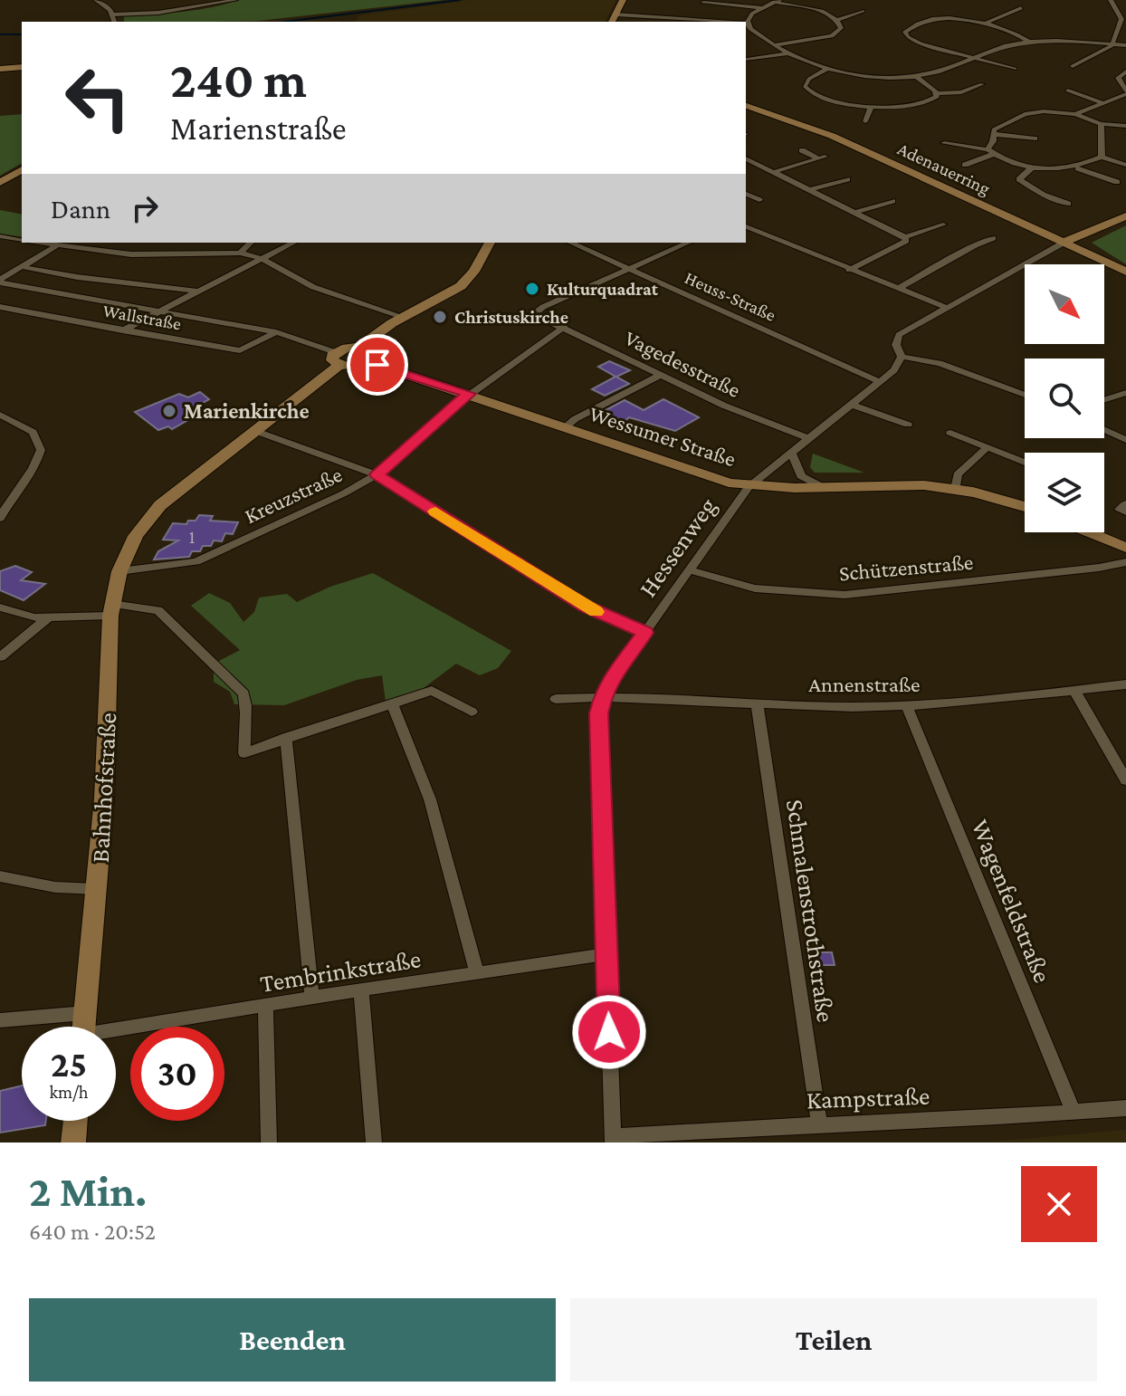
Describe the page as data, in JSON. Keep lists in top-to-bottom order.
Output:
{
  "streets": {
    "street": [
      "Adenauerring",
      "Heuss-Straße",
      "Wallstraße",
      "Vagedesstraße",
      "Wessumer Straße",
      "Kreuzstraße",
      "Hessenweg",
      "Schützenstraße",
      "Annenstraße",
      "Bahnhofstraße",
      "Wagenfeldstraße",
      "Schmalenstrothstraße",
      "Tembrinkstraße",
      "Kampstraße"
    ]
  },
  "crossings": [
    ["Heuss-Straße", "Vagedesstraße"],
    ["Heuss-Straße", "Hessenweg"],
    ["Wallstraße", "Bahnhofstraße"],
    ["Vagedesstraße", "Kreuzstraße"],
    ["Vagedesstraße", "Hessenweg"],
    ["Wessumer Straße", "Kreuzstraße"],
    ["Wessumer Straße", "Hessenweg"],
    ["Kreuzstraße", "Bahnhofstraße"],
    ["Hessenweg", "Schützenstraße"],
    ["Hessenweg", "Annenstraße"],
    ["Hessenweg", "Tembrinkstraße"],
    ["Hessenweg", "Kampstraße"],
    ["Annenstraße", "Wagenfeldstraße"],
    ["Annenstraße", "Schmalenstrothstraße"],
    ["Wagenfeldstraße", "Kampstraße"],
    ["Schmalenstrothstraße", "Kampstraße"]
  ],
  "places": ["Kulturquadrat", "Christuskirche", "Marienkirche"],
  "house_numbers": ["1"],
  "north": "bottom right",
  "page": {
    "turn": ["240 m", "Marienstraße"],
    "then": "Dann",
    "speed": "25 km/h",
    "limit": "30",
    "heading": ["2 Min.", "640 m · 20:52"],
    "buttons": ["Beenden", "Teilen"]
  }
}
